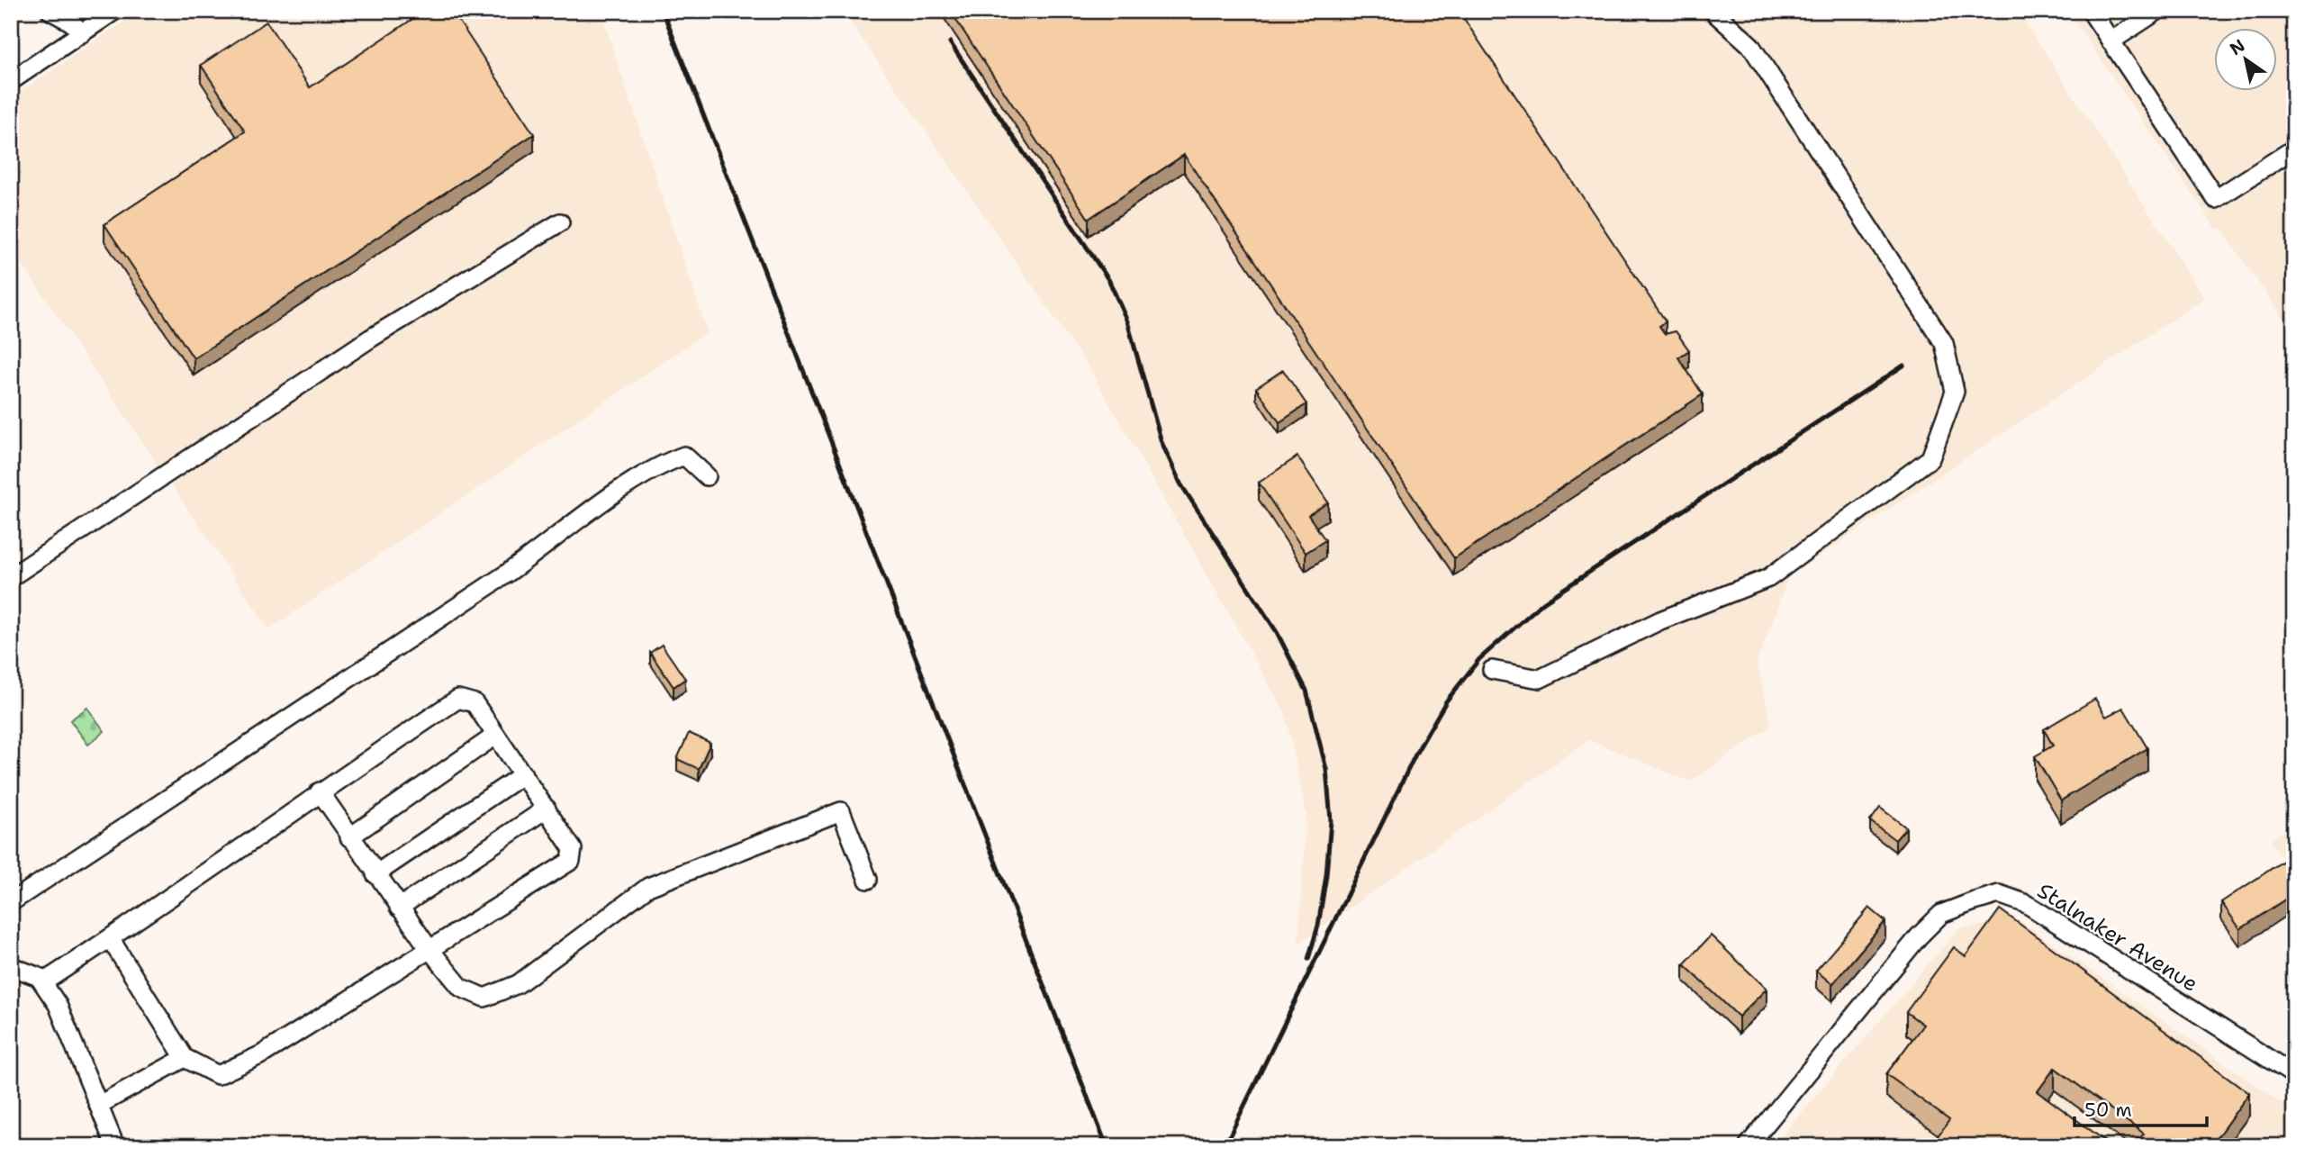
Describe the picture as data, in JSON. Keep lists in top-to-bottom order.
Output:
{
  "streets": {
    "street": ["Stalnaker Avenue"]
  },
  "scale_bar": "50 m",
  "north": "top left"
}
